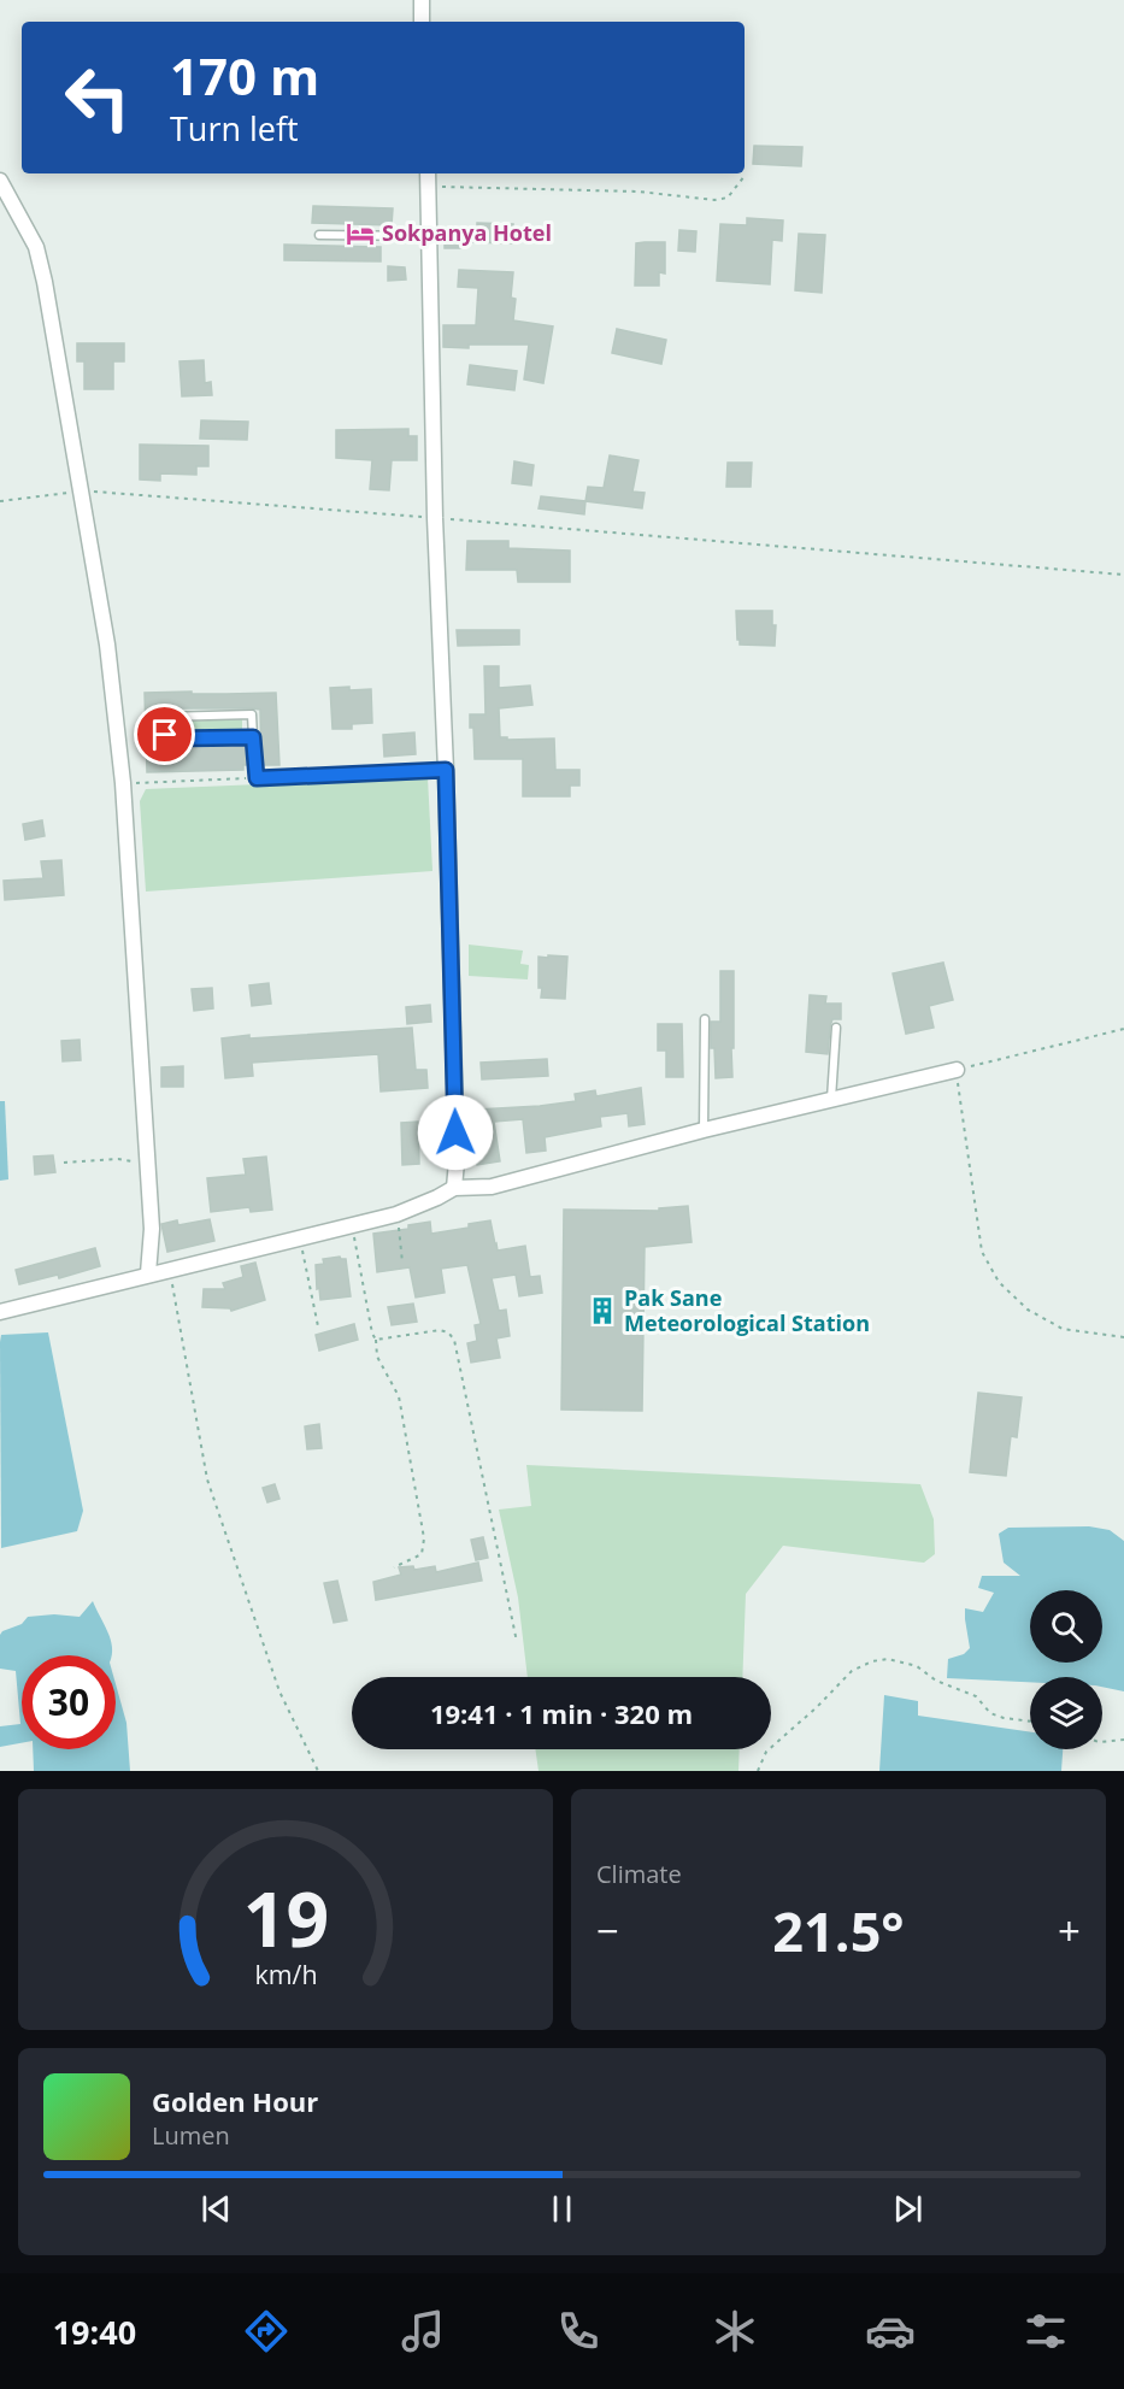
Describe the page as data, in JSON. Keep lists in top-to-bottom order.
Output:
{
  "places": {
    "hotel": ["Sokpanya Hotel"],
    "building": ["Pak Sane Meteorological Station"]
  },
  "page": {
    "turn": ["170 m", "Turn left"],
    "limit": "30",
    "trip": "19:41 · 1 min · 320 m",
    "tile": "Climate",
    "heat": ["−", "21.5°", "+"],
    "song": ["Golden Hour", "Lumen"],
    "tabs": "19:40",
    "gauge": ["19", "km/h"]
  }
}
